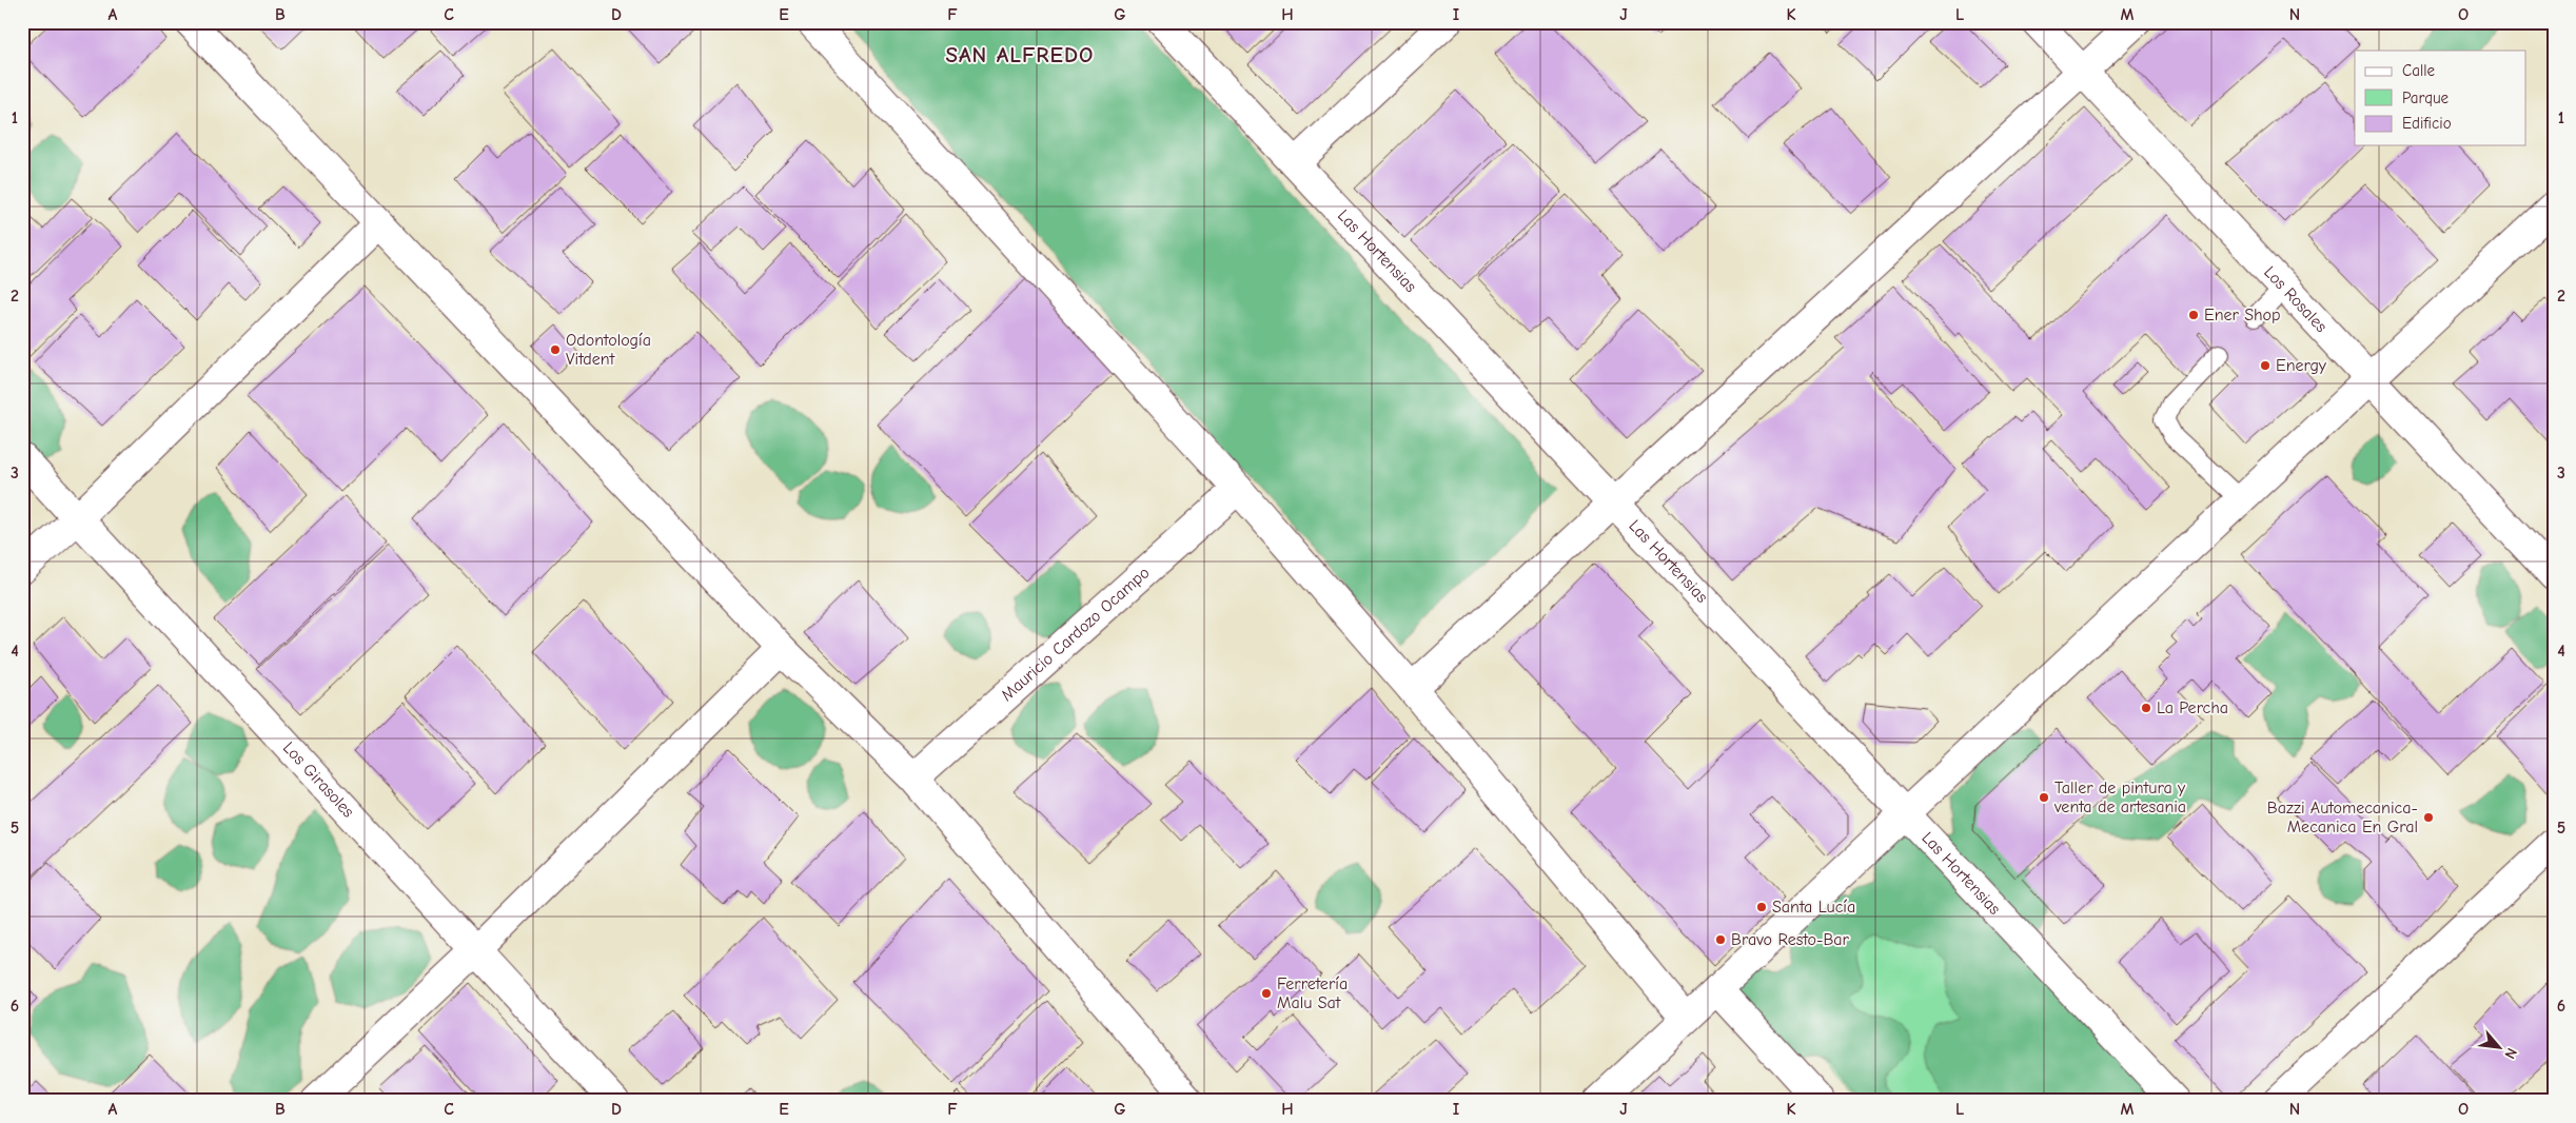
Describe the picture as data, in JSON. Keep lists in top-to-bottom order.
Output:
{
  "streets": {
    "street": [
      "Las Hortensias",
      "Los Rosales",
      "Mauricio Cardozo Ocampo",
      "Los Girasoles"
    ]
  },
  "districts": ["SAN ALFREDO"],
  "places": [
    "Ener Shop",
    "Odontología Vitdent",
    "Energy",
    "La Percha",
    "Taller de pintura y venta de artesania",
    "Bazzi Automecanica- Mecanica En Gral",
    "Santa Lucía",
    "Bravo Resto-Bar",
    "Ferretería Malu Sat"
  ],
  "legend": ["Calle", "Parque", "Edificio"],
  "north": "bottom right",
  "grid": {
    "columns": [
      "A",
      "B",
      "C",
      "D",
      "E",
      "F",
      "G",
      "H",
      "I",
      "J",
      "K",
      "L",
      "M",
      "N",
      "O"
    ],
    "rows": [
      "1",
      "2",
      "3",
      "4",
      "5",
      "6"
    ]
  }
}
